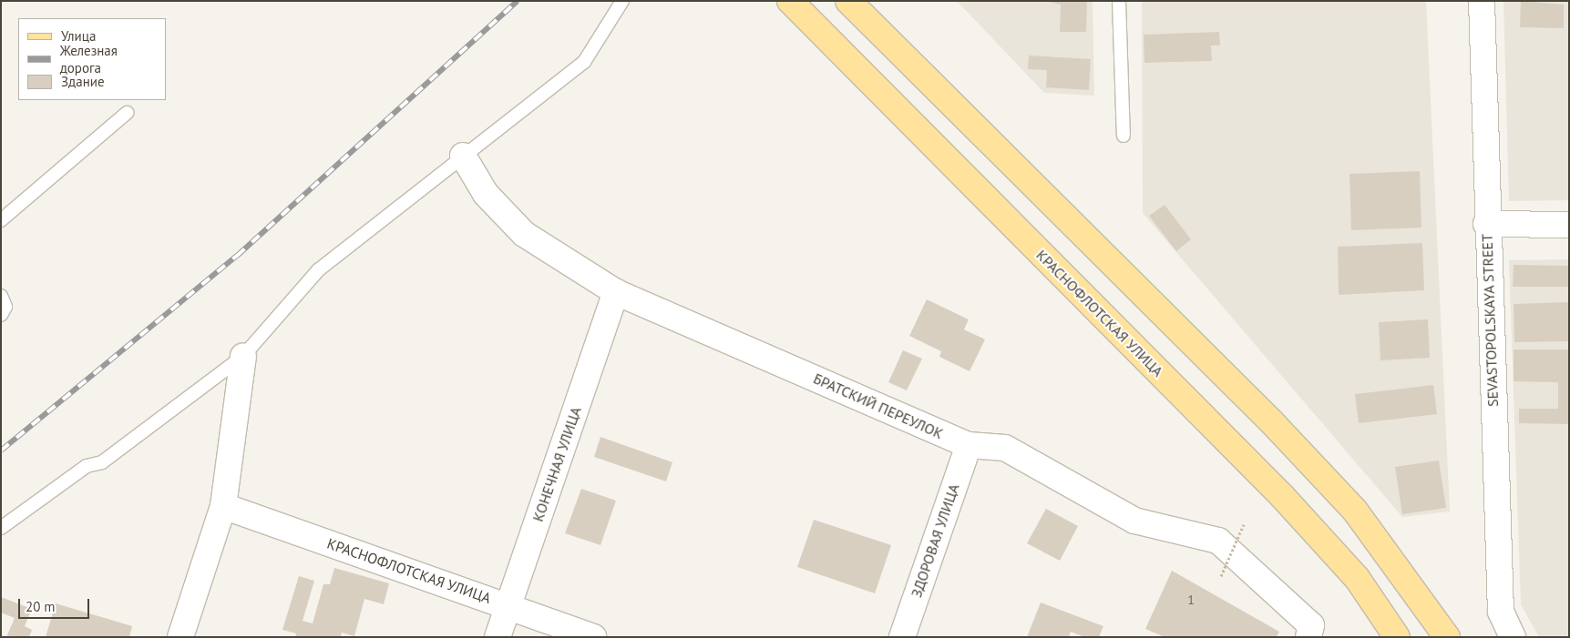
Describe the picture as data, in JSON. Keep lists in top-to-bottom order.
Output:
{
  "streets": {
    "main road": ["КРАСНОФЛОТСКАЯ УЛИЦА"],
    "street": [
      "SEVASTOPOLSKAYA STREET",
      "БРАТСКИЙ ПЕРЕУЛОК",
      "КОНЕЧНАЯ УЛИЦА",
      "ЗДОРОВАЯ УЛИЦА"
    ]
  },
  "crossings": [
    ["КРАСНОФЛОТСКАЯ УЛИЦА", "КОНЕЧНАЯ УЛИЦА"],
    ["БРАТСКИЙ ПЕРЕУЛОК", "КОНЕЧНАЯ УЛИЦА"],
    ["БРАТСКИЙ ПЕРЕУЛОК", "ЗДОРОВАЯ УЛИЦА"]
  ],
  "house_numbers": ["1"],
  "legend": ["Улица", "Железная дорога", "Здание"],
  "scale_bar": "20 m"
}
